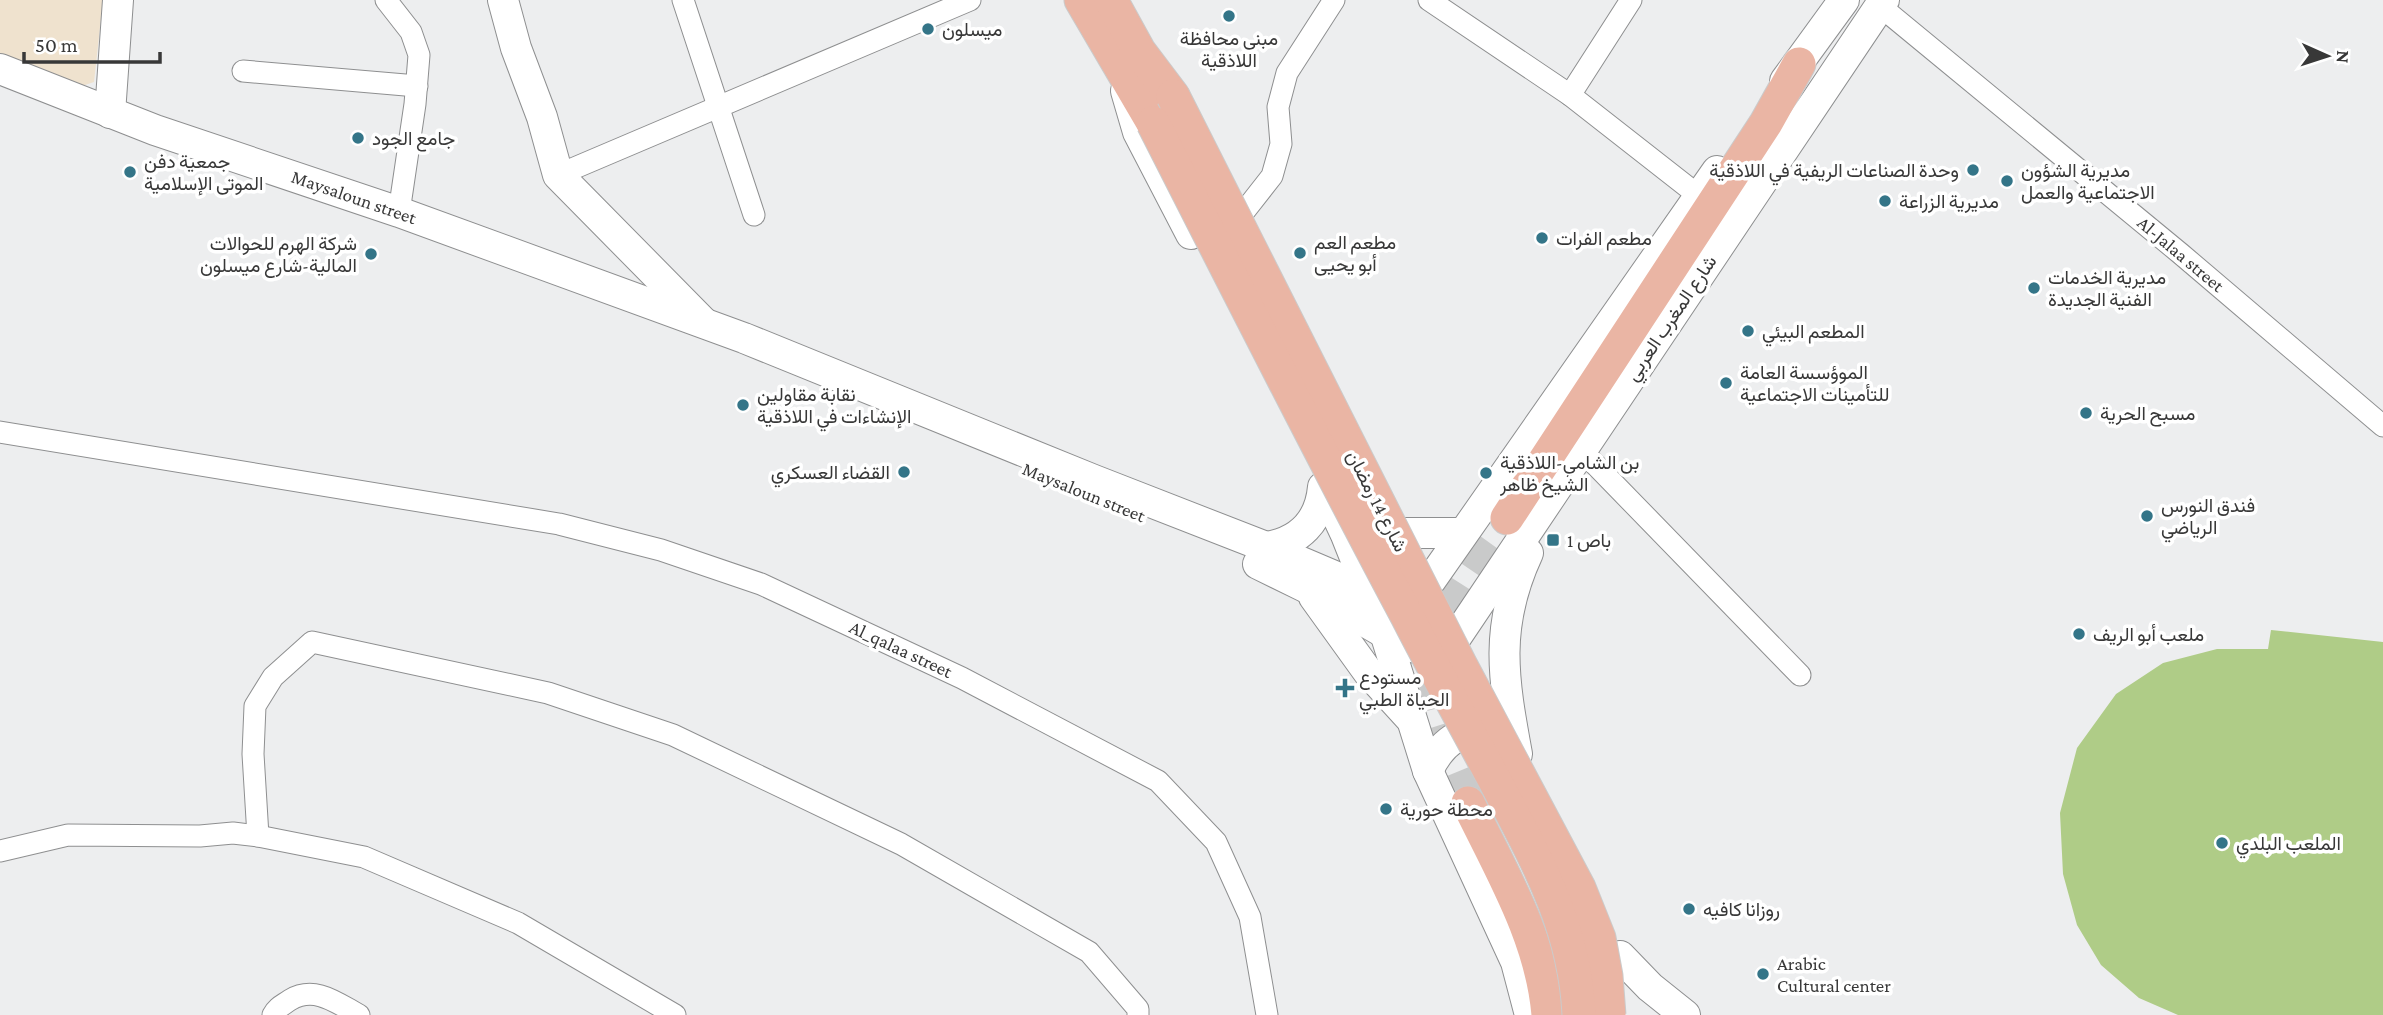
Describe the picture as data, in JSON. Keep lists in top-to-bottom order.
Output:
{
  "streets": {
    "main road": ["Maysaloun street", "شارع المغرب العربي", "شارع 14 رمضان"],
    "street": ["Al-Jalaa street", "Al_qalaa street"]
  },
  "crossings": [
    ["Maysaloun street", "شارع المغرب العربي"],
    ["Al-Jalaa street", "شارع المغرب العربي"]
  ],
  "places": {
    "other": [
      "مبنى محافظة اللاذقية",
      "ميسلون",
      "جامع الجود",
      "وحدة الصناعات الريفية في اللاذقية",
      "جمعية دفن الموتى الإسلامية",
      "مديرية الشؤون الاجتماعية والعمل",
      "مديرية الزراعة",
      "مطعم الفرات",
      "مطعم العم أبو يحيى",
      "شركة الهرم للحوالات المالية-شارع ميسلون",
      "مديرية الخدمات الفنية الجديدة",
      "المطعم البيئي",
      "الموؤسسة العامة للتأمينات الاجتماعية",
      "نقابة مقاولين الإنشاءات في اللاذقية",
      "مسبح الحرية",
      "القضاء العسكري",
      "بن الشامي-اللاذقية الشيخ ظاهر",
      "فندق النورس الرياضي",
      "ملعب أبو الريف",
      "محطة حورية",
      "الملعب البلدي",
      "روزانا كافيه",
      "Arabic Cultural center"
    ],
    "transit": ["باص 1"],
    "health": ["مستودع الحياة الطبي"]
  },
  "scale_bar": "50 m",
  "north": "right"
}
